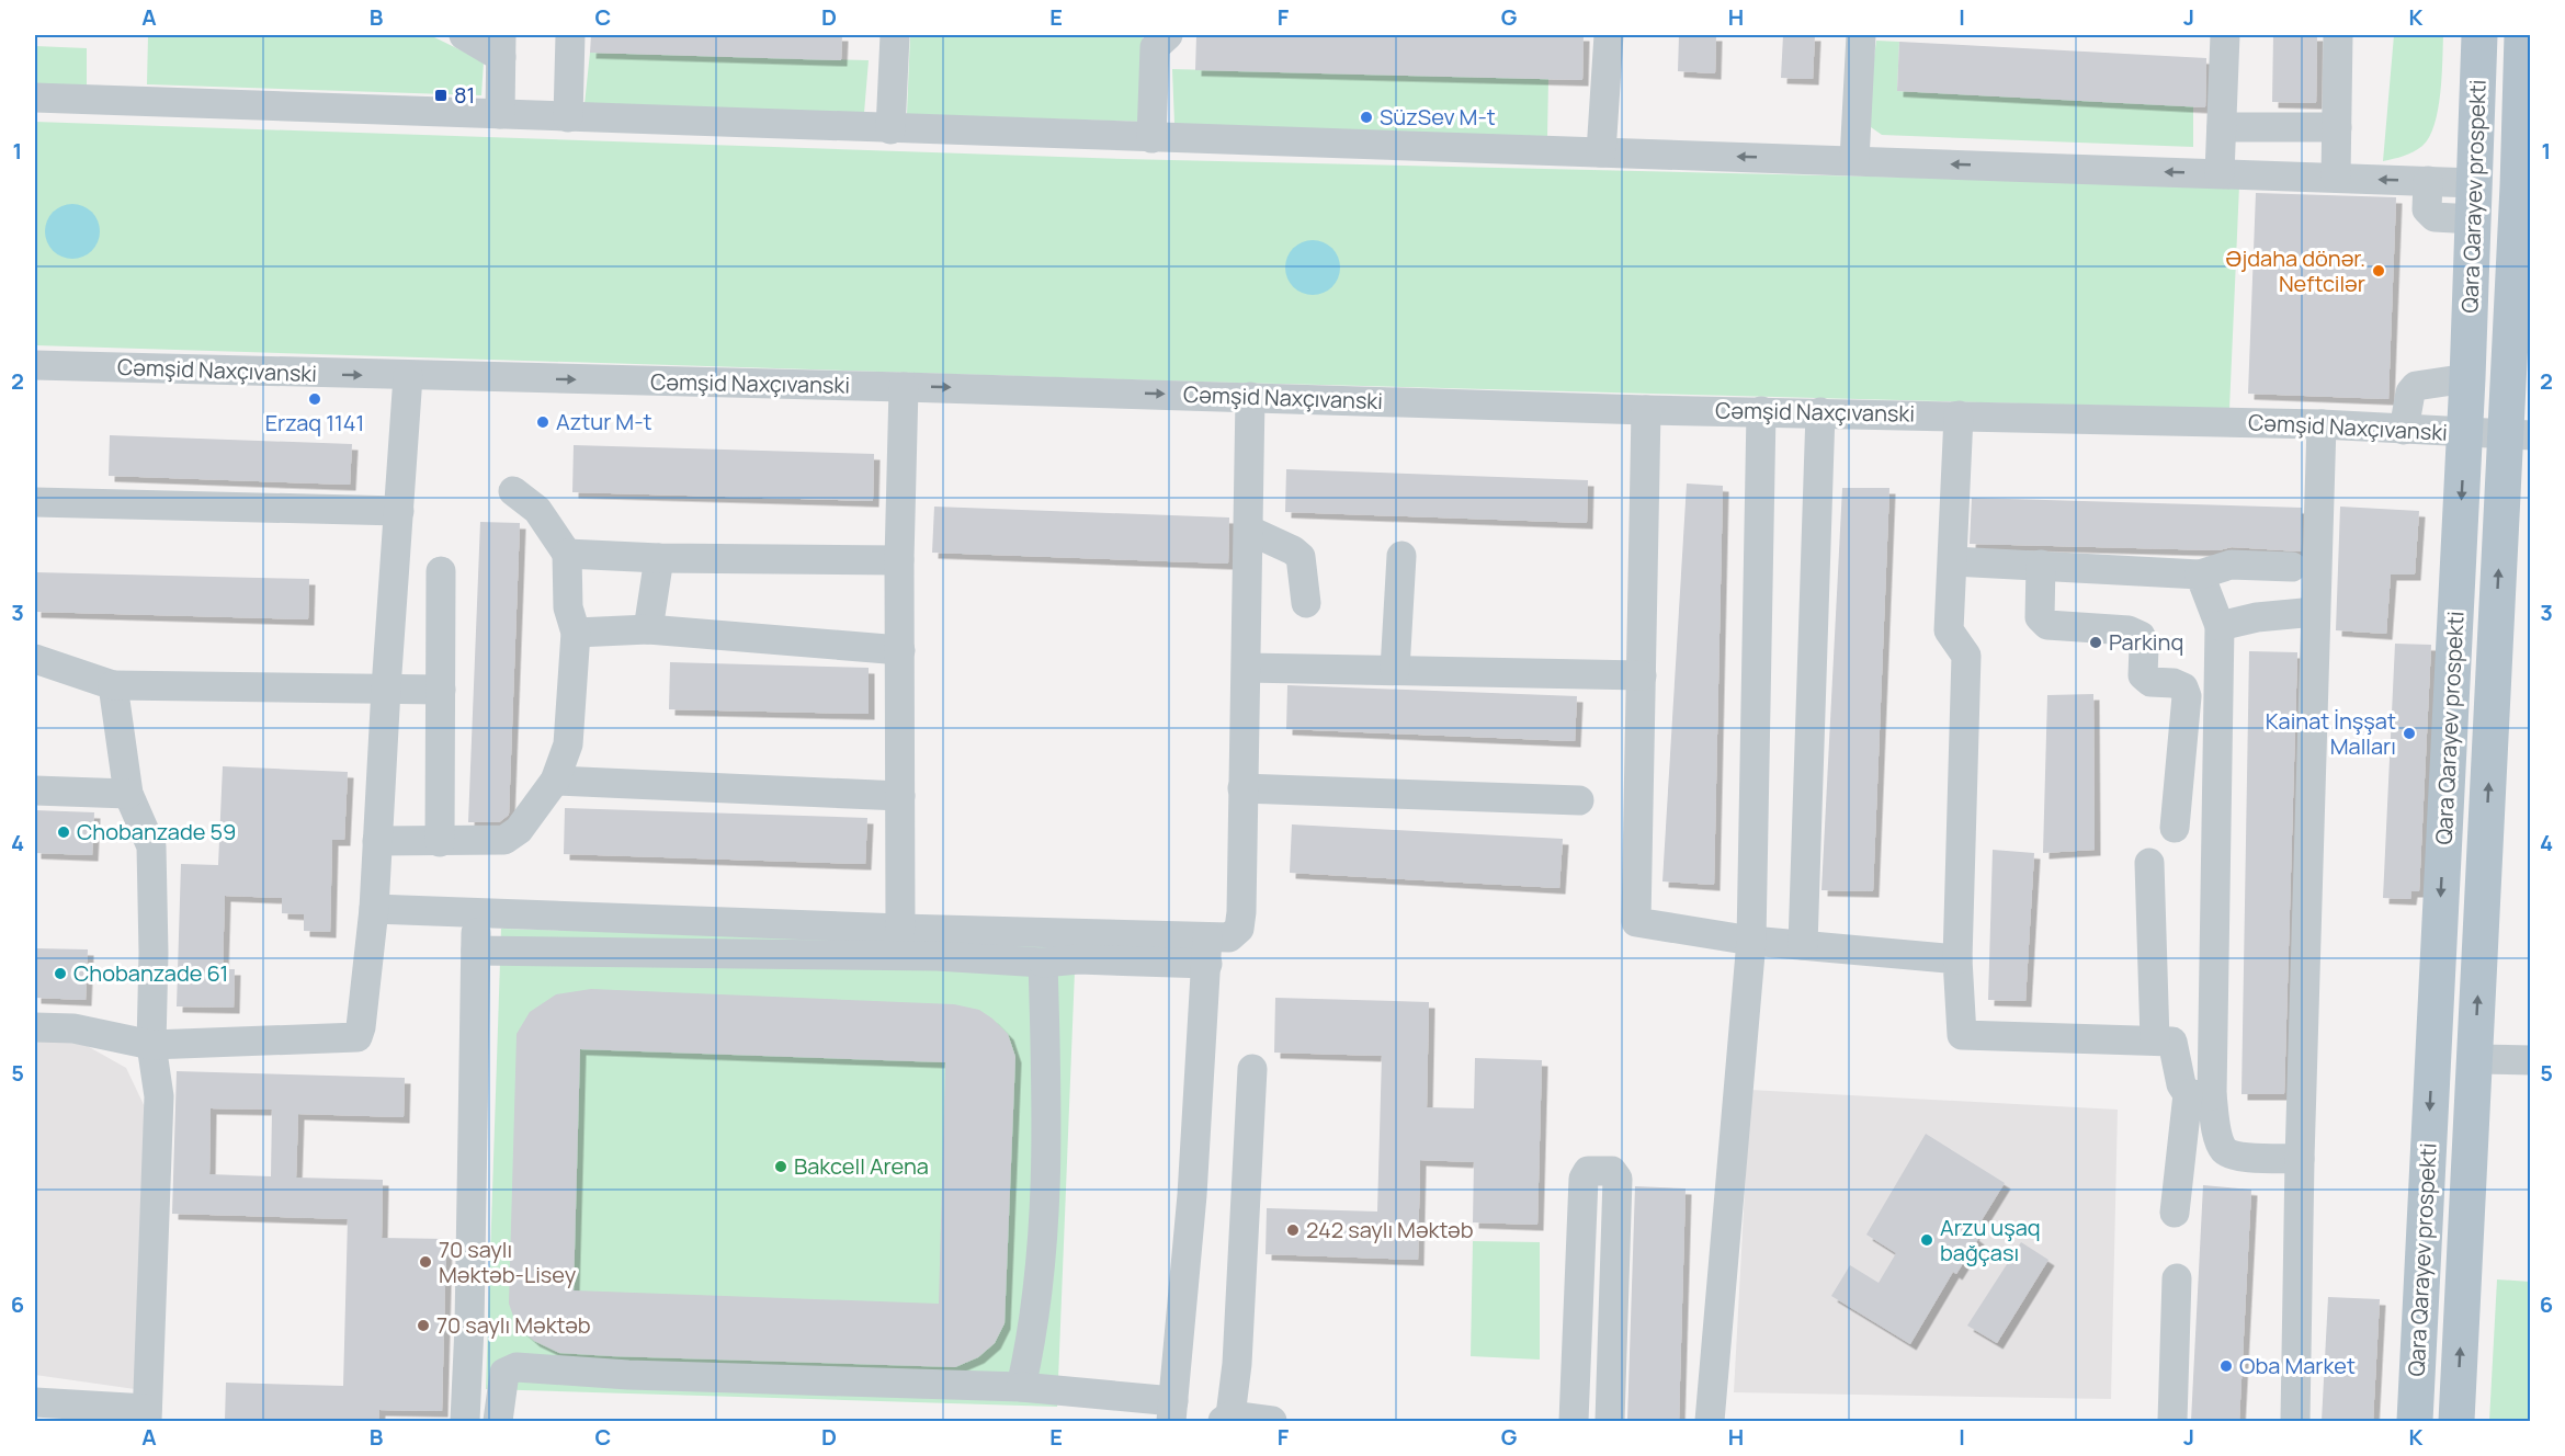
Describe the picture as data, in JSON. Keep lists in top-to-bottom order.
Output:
{
  "streets": {
    "main road": ["Qara Qarayev prospekti"],
    "street": ["Cəmşid Naxçıvanski"]
  },
  "crossings": [
    ["Qara Qarayev prospekti", "Cəmşid Naxçıvanski"]
  ],
  "places": {
    "transit": ["81"],
    "other": [
      "SüzSev M-t",
      "Əjdaha dönər. Neftcilər",
      "Erzaq 1141",
      "Aztur M-t",
      "Parkinq",
      "Kainat İnşşat Malları",
      "Chobanzade 59",
      "Chobanzade 61",
      "Bakcell Arena",
      "242 saylı Məktəb",
      "Arzu uşaq bağçası",
      "70 saylı Məktəb-Lisey",
      "70 saylı Məktəb",
      "Oba Market"
    ]
  },
  "grid": {
    "columns": [
      "A",
      "B",
      "C",
      "D",
      "E",
      "F",
      "G",
      "H",
      "I",
      "J",
      "K"
    ],
    "rows": [
      "1",
      "2",
      "3",
      "4",
      "5",
      "6"
    ]
  }
}
